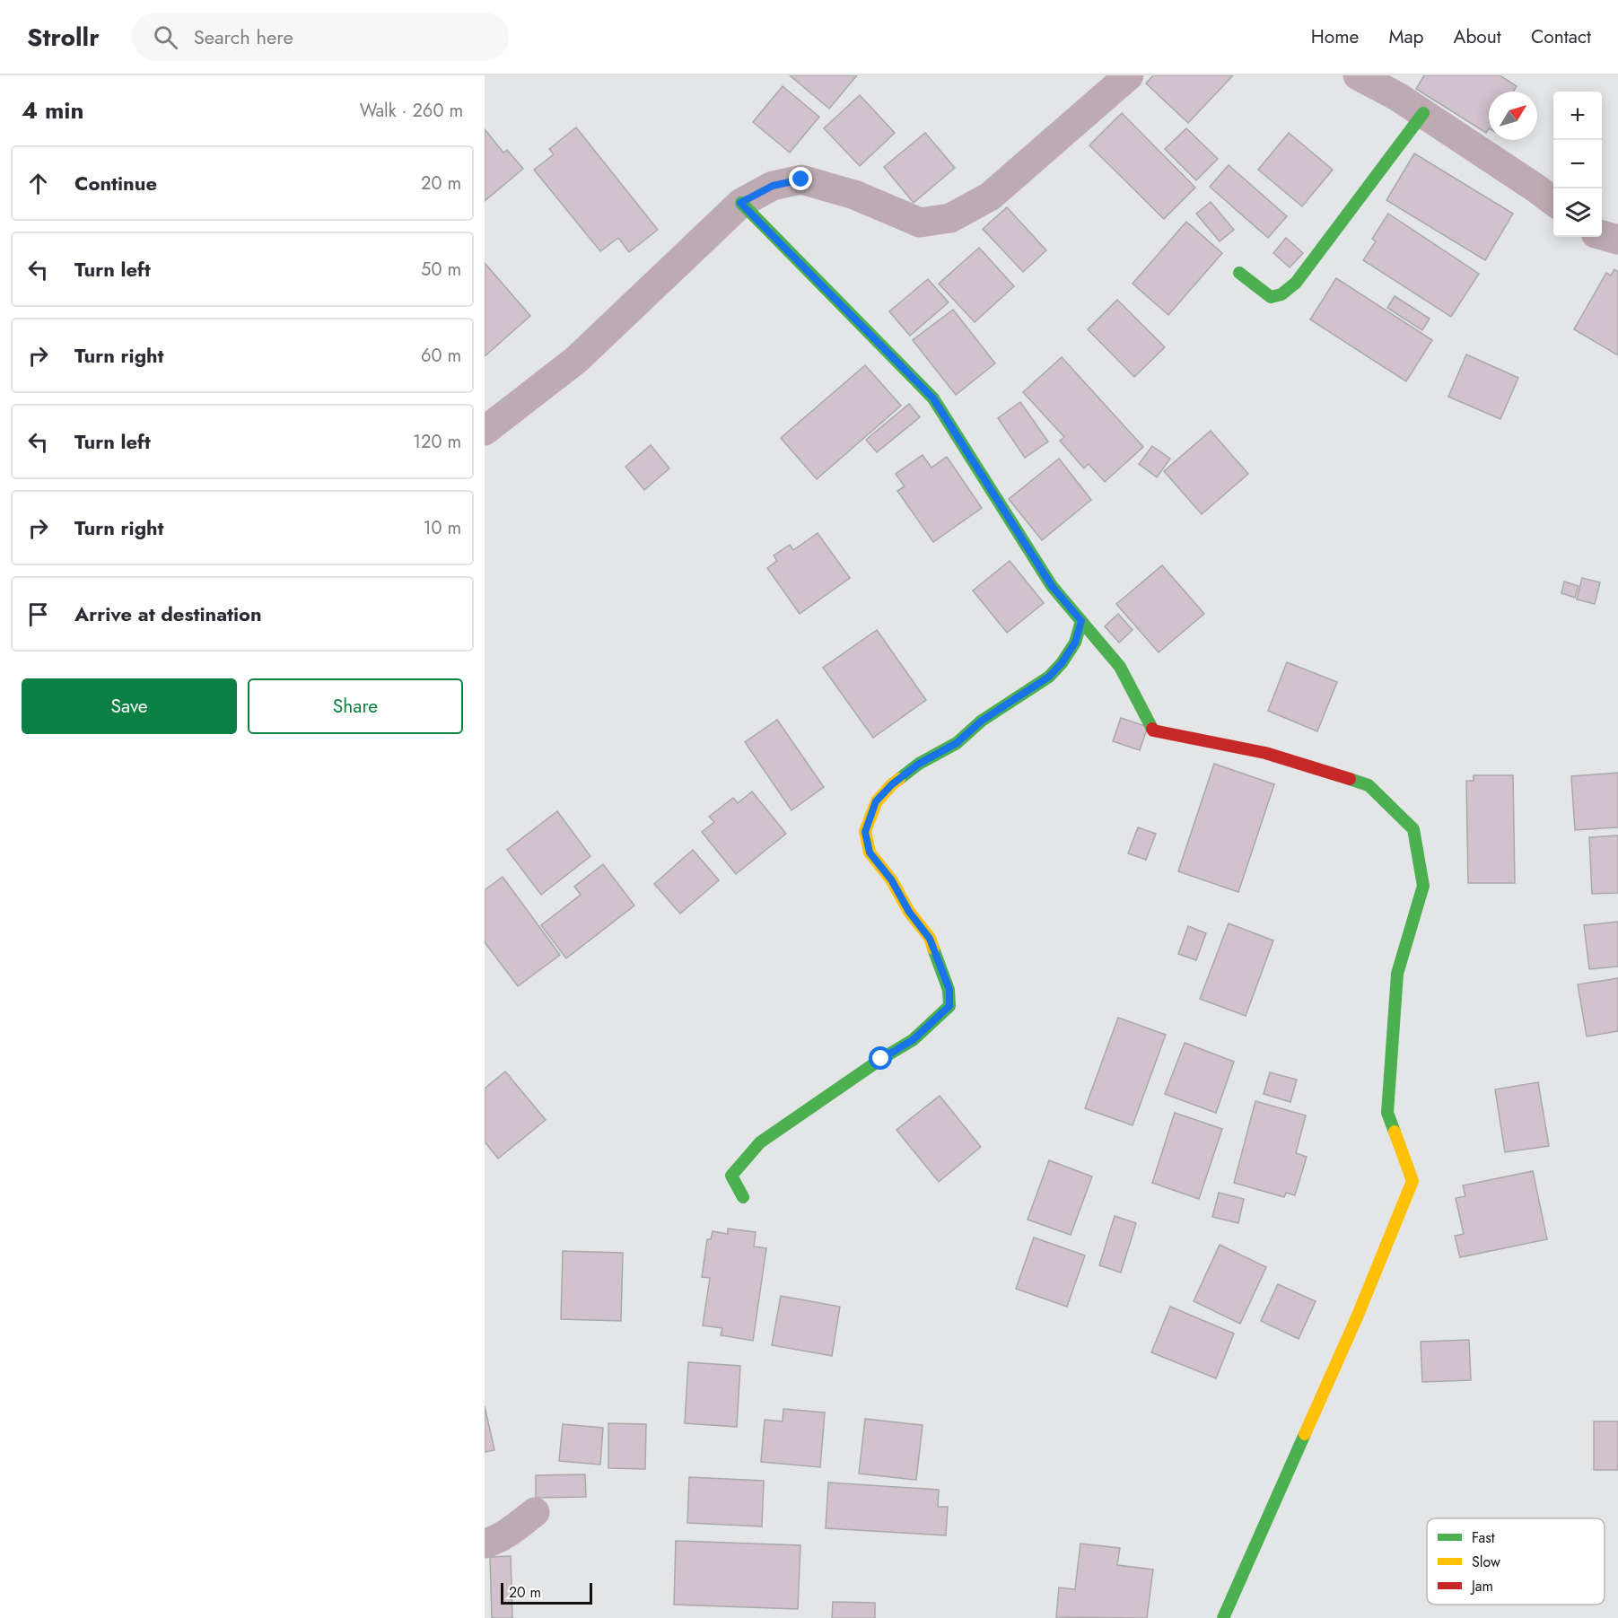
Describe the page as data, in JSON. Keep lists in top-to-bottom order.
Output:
{
  "legend": ["Fast", "Slow", "Jam"],
  "scale_bar": "20 m",
  "north": "top right",
  "page": {
    "header": "Strollr",
    "search": "Search here",
    "nav": [
      "Home",
      "Map",
      "About",
      "Contact"
    ],
    "heading": ["4 min", "Walk · 260 m"],
    "map_buttons": ["+", "−"],
    "list": [
      ["Continue", "20 m"],
      ["Turn left", "50 m"],
      ["Turn right", "60 m"],
      ["Turn left", "120 m"],
      ["Turn right", "10 m"],
      "Arrive at destination"
    ],
    "buttons": ["Save", "Share"],
    "scale": "20 m"
  }
}
